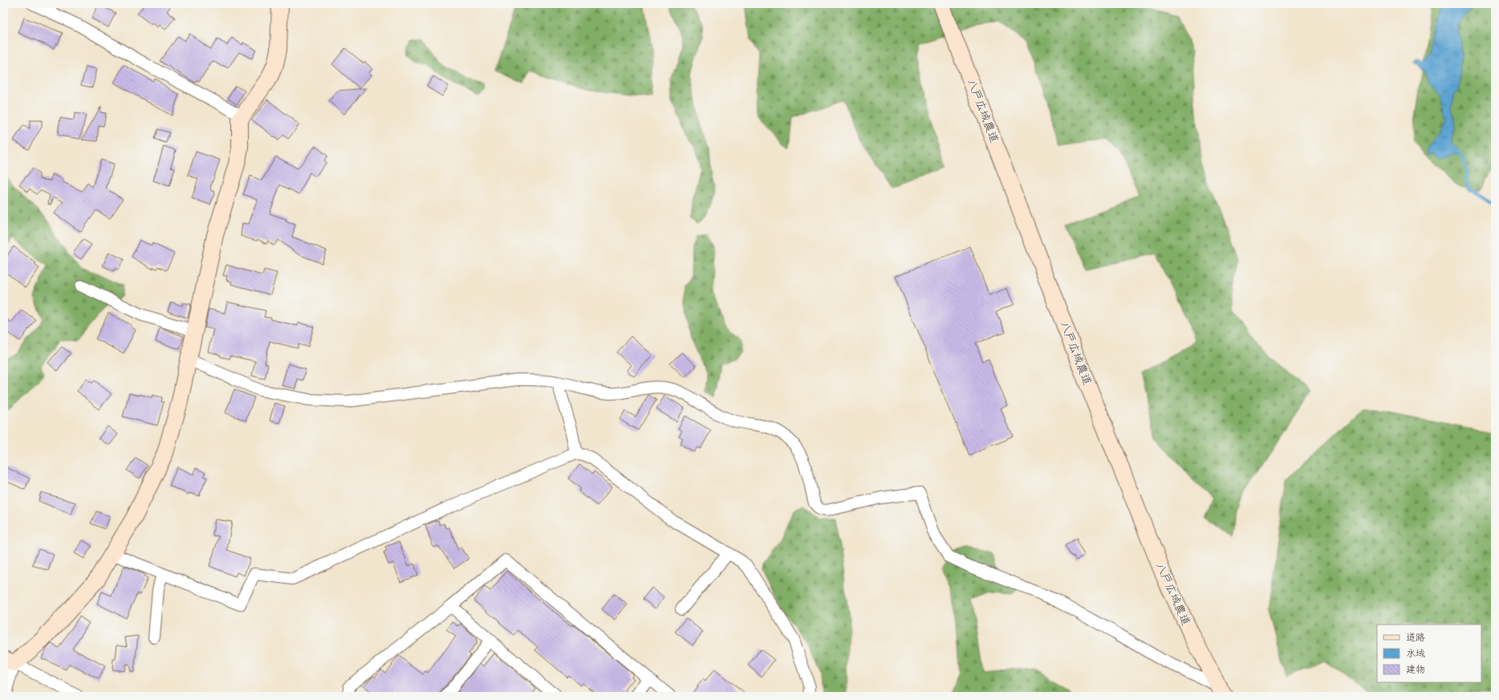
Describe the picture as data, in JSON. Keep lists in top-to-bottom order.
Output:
{
  "streets": {
    "street": ["八戸広域農道"]
  },
  "legend": ["道路", "水域", "建物"]
}
